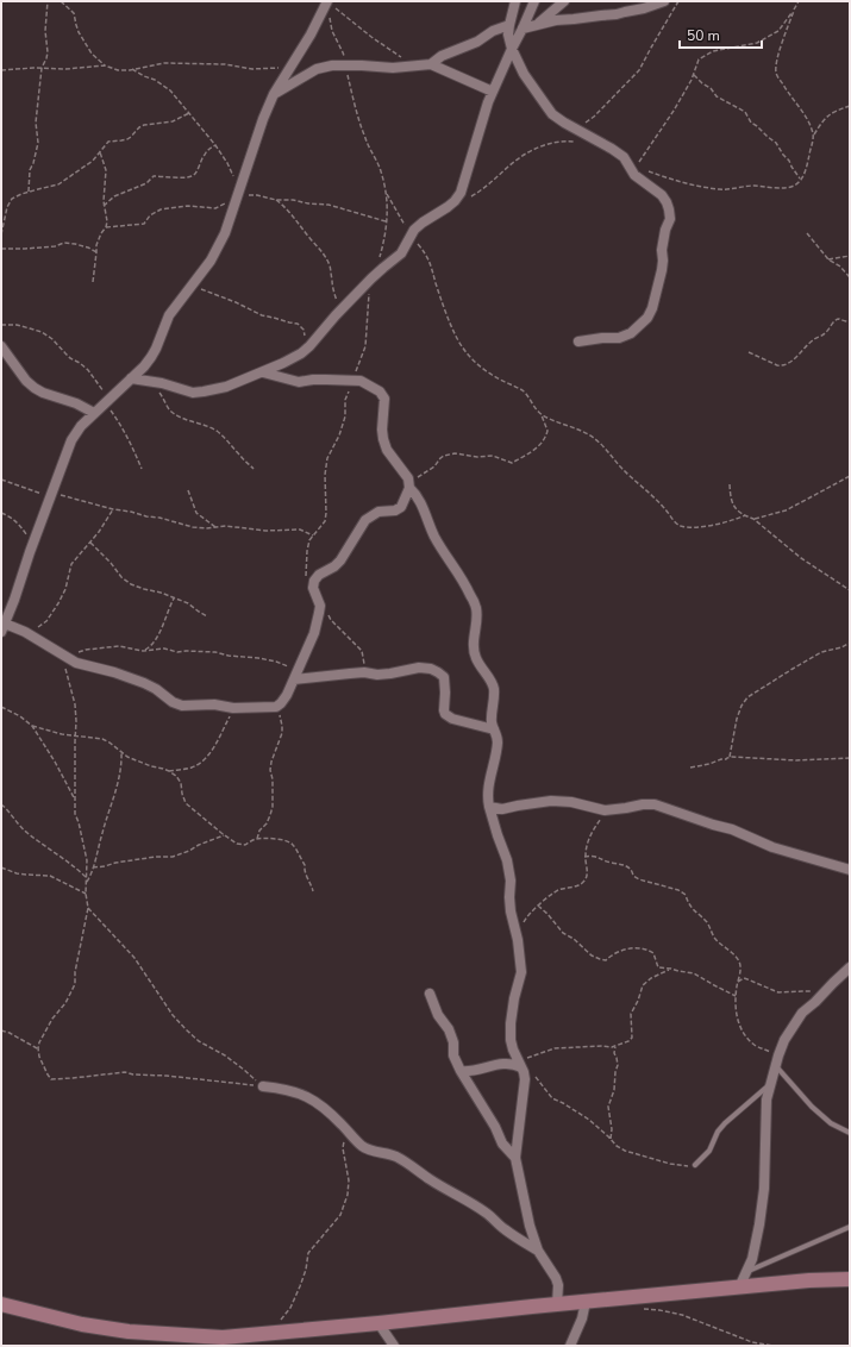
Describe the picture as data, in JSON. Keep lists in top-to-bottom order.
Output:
{
  "scale_bar": "50 m"
}
